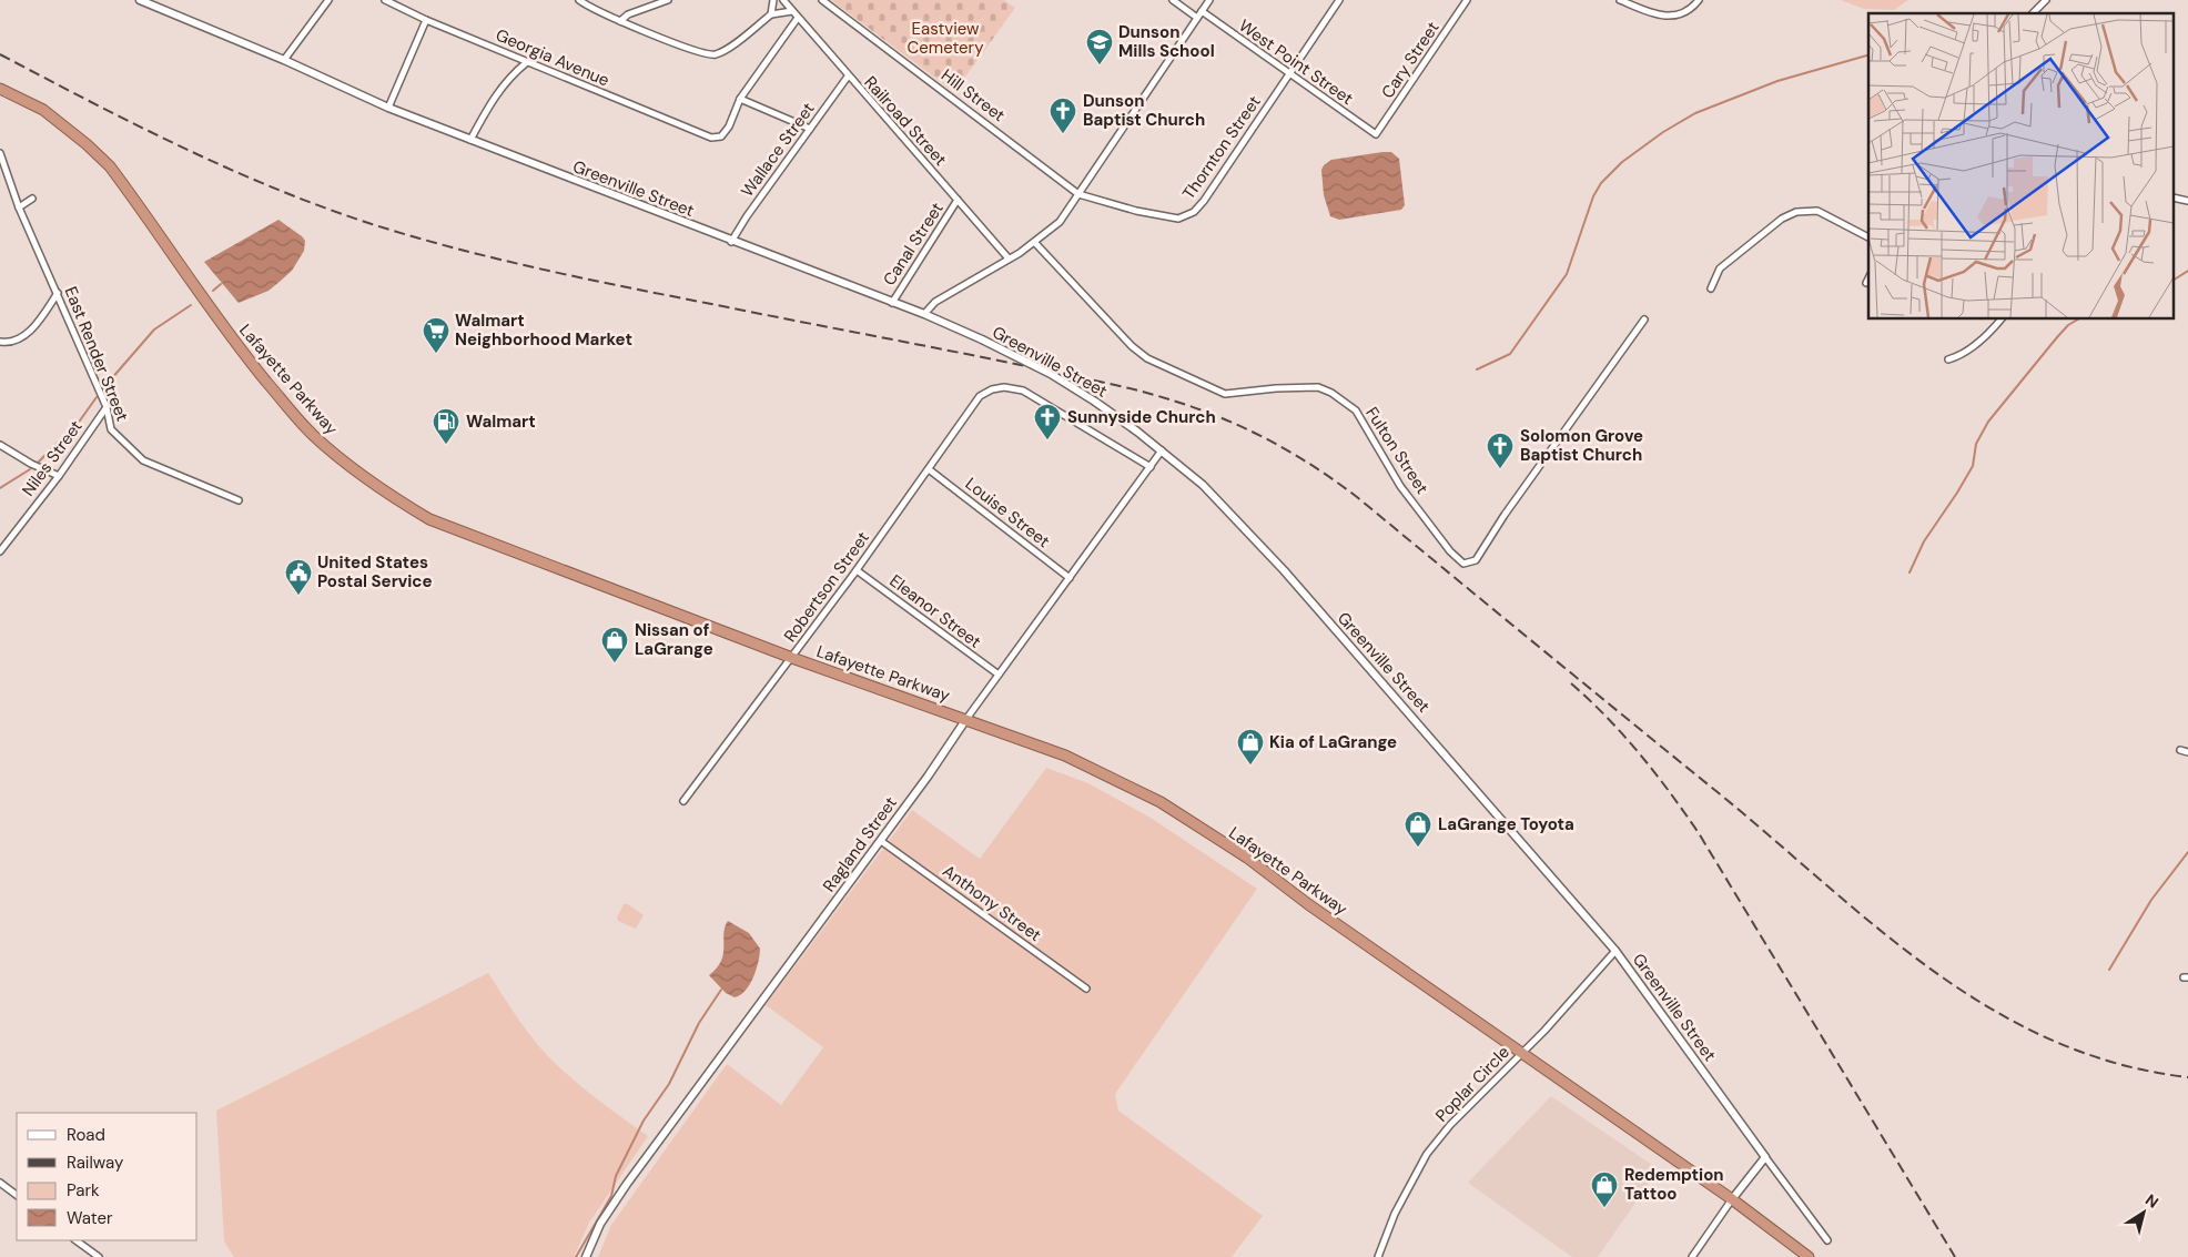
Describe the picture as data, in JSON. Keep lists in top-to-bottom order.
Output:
{
  "streets": {
    "highway": ["Lafayette Parkway"],
    "street": [
      "Georgia Avenue",
      "Cary Street",
      "West Point Street",
      "Hill Street",
      "Railroad Street",
      "Thornton Street",
      "Wallace Street",
      "Greenville Street",
      "Canal Street",
      "East Render Street",
      "Fulton Street",
      "Niles Street",
      "Louise Street",
      "Robertson Street",
      "Eleanor Street",
      "Ragland Street",
      "Anthony Street",
      "Poplar Circle"
    ]
  },
  "crossings": [
    ["Cary Street", "West Point Street"],
    ["West Point Street", "Thornton Street"],
    ["Hill Street", "Thornton Street"],
    ["Railroad Street", "Wallace Street"],
    ["Railroad Street", "Canal Street"],
    ["Wallace Street", "Greenville Street"],
    ["Greenville Street", "Canal Street"],
    ["Greenville Street", "Ragland Street"],
    ["Greenville Street", "Poplar Circle"],
    ["East Render Street", "Niles Street"],
    ["Lafayette Parkway", "Robertson Street"],
    ["Lafayette Parkway", "Ragland Street"],
    ["Lafayette Parkway", "Poplar Circle"],
    ["Louise Street", "Robertson Street"],
    ["Louise Street", "Ragland Street"],
    ["Robertson Street", "Eleanor Street"],
    ["Robertson Street", "Ragland Street"],
    ["Eleanor Street", "Ragland Street"],
    ["Ragland Street", "Anthony Street"]
  ],
  "parks": ["Eastview Cemetery"],
  "places": {
    "school or university": ["Dunson Mills School"],
    "church": ["Dunson Baptist Church", "Sunnyside Church", "Solomon Grove Baptist Church"],
    "supermarket": ["Walmart Neighborhood Market"],
    "fuel station": ["Walmart"],
    "public building": ["United States Postal Service"],
    "shop": [
      "Nissan of LaGrange",
      "Kia of LaGrange",
      "LaGrange Toyota",
      "Redemption Tattoo"
    ]
  },
  "legend": [
    "Road",
    "Railway",
    "Park",
    "Water"
  ],
  "north": "top right"
}
